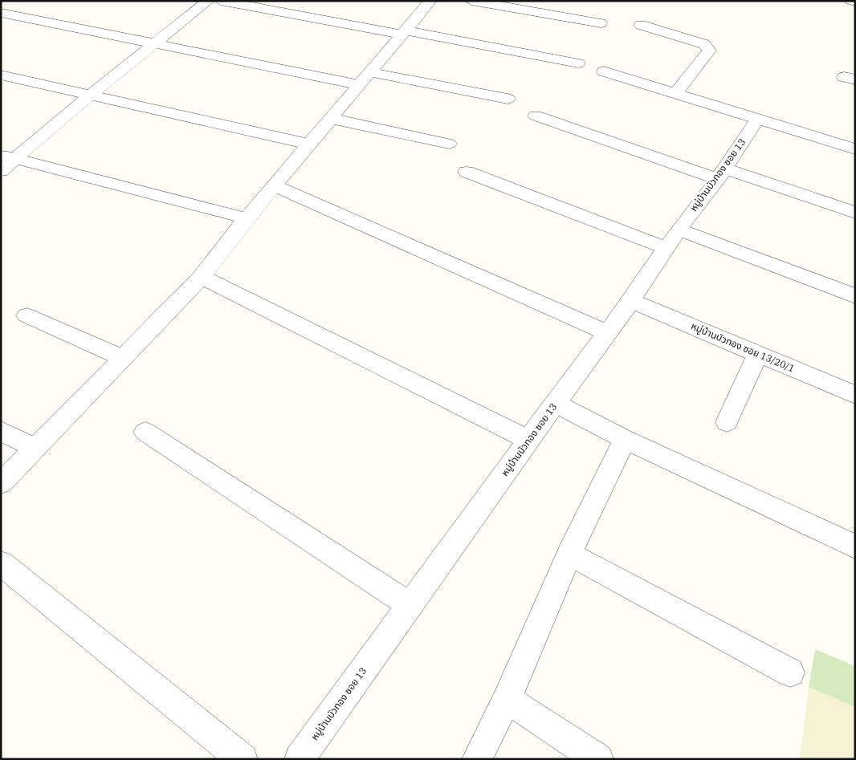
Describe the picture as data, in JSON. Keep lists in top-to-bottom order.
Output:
{
  "streets": {
    "street": ["หมู่บ้านบัวทอง ซอย 13", "หมู่บ้านบัวทอง ซอย 13/20/1"]
  },
  "crossings": [
    ["หมู่บ้านบัวทอง ซอย 13", "หมู่บ้านบัวทอง ซอย 13/20/1"]
  ]
}
